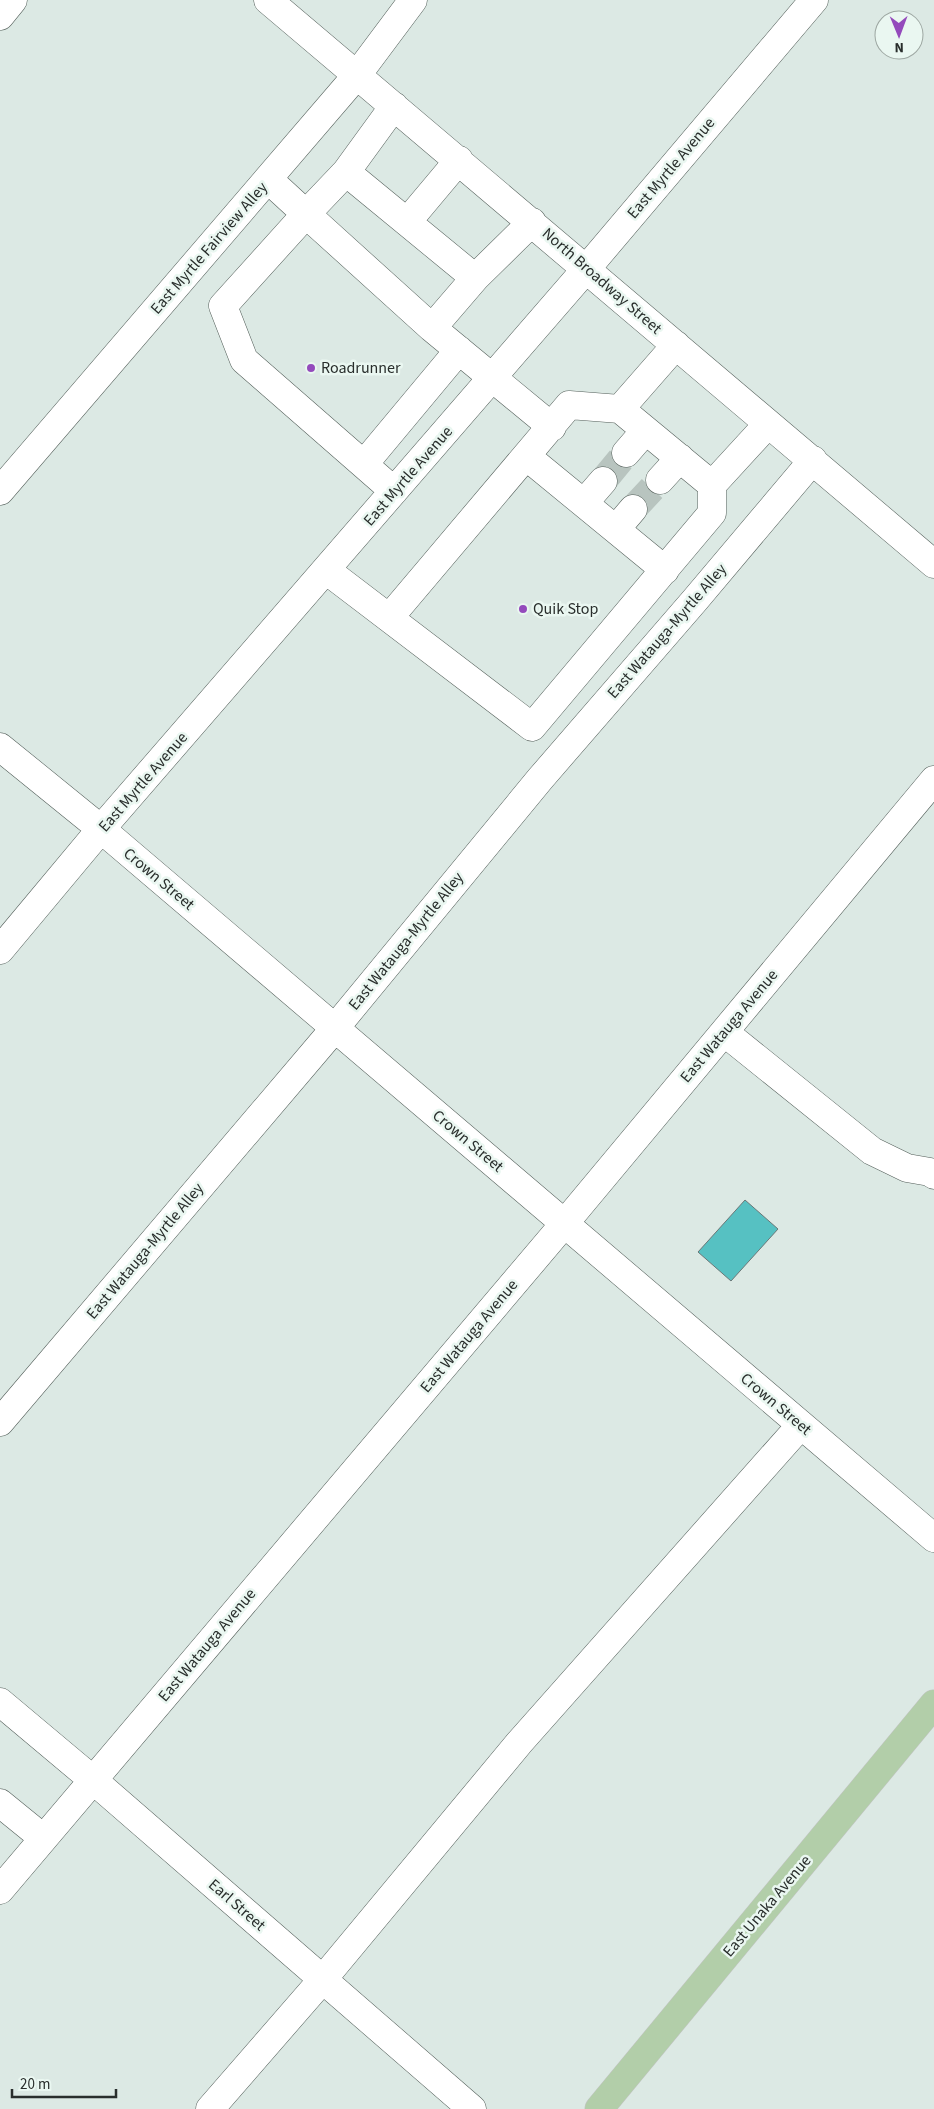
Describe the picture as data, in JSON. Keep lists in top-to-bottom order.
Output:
{
  "streets": {
    "main road": ["East Unaka Avenue"],
    "street": [
      "East Myrtle Avenue",
      "East Myrtle Fairview Alley",
      "North Broadway Street",
      "East Watauga-Myrtle Alley",
      "Crown Street",
      "East Watauga Avenue",
      "Earl Street"
    ]
  },
  "crossings": [
    ["East Myrtle Avenue", "North Broadway Street"],
    ["East Myrtle Avenue", "Crown Street"],
    ["East Myrtle Fairview Alley", "North Broadway Street"],
    ["North Broadway Street", "East Watauga-Myrtle Alley"],
    ["East Watauga-Myrtle Alley", "Crown Street"],
    ["Crown Street", "East Watauga Avenue"],
    ["East Watauga Avenue", "Earl Street"]
  ],
  "places": ["Roadrunner", "Quik Stop"],
  "scale_bar": "20 m",
  "north": "bottom"
}
